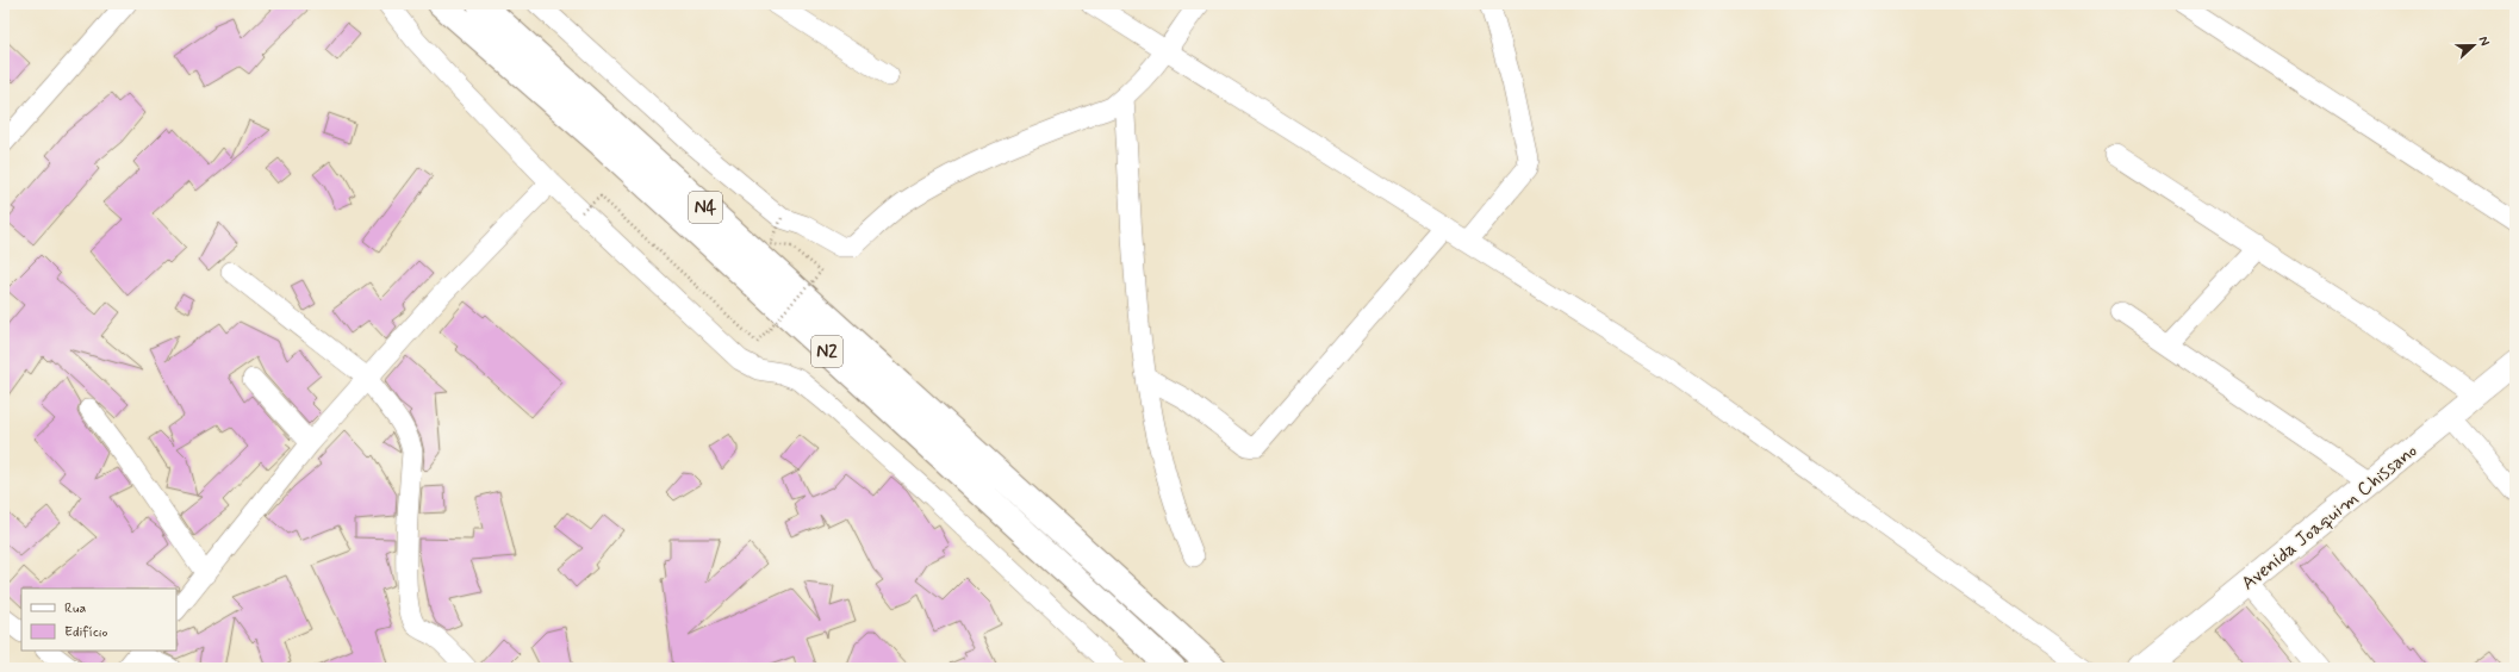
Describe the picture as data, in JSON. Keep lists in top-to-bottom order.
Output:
{
  "streets": {
    "highway": ["N4", "N2"],
    "street": ["Avenida Joaquim Chissano"]
  },
  "legend": ["Rua", "Edifício"],
  "north": "right"
}
